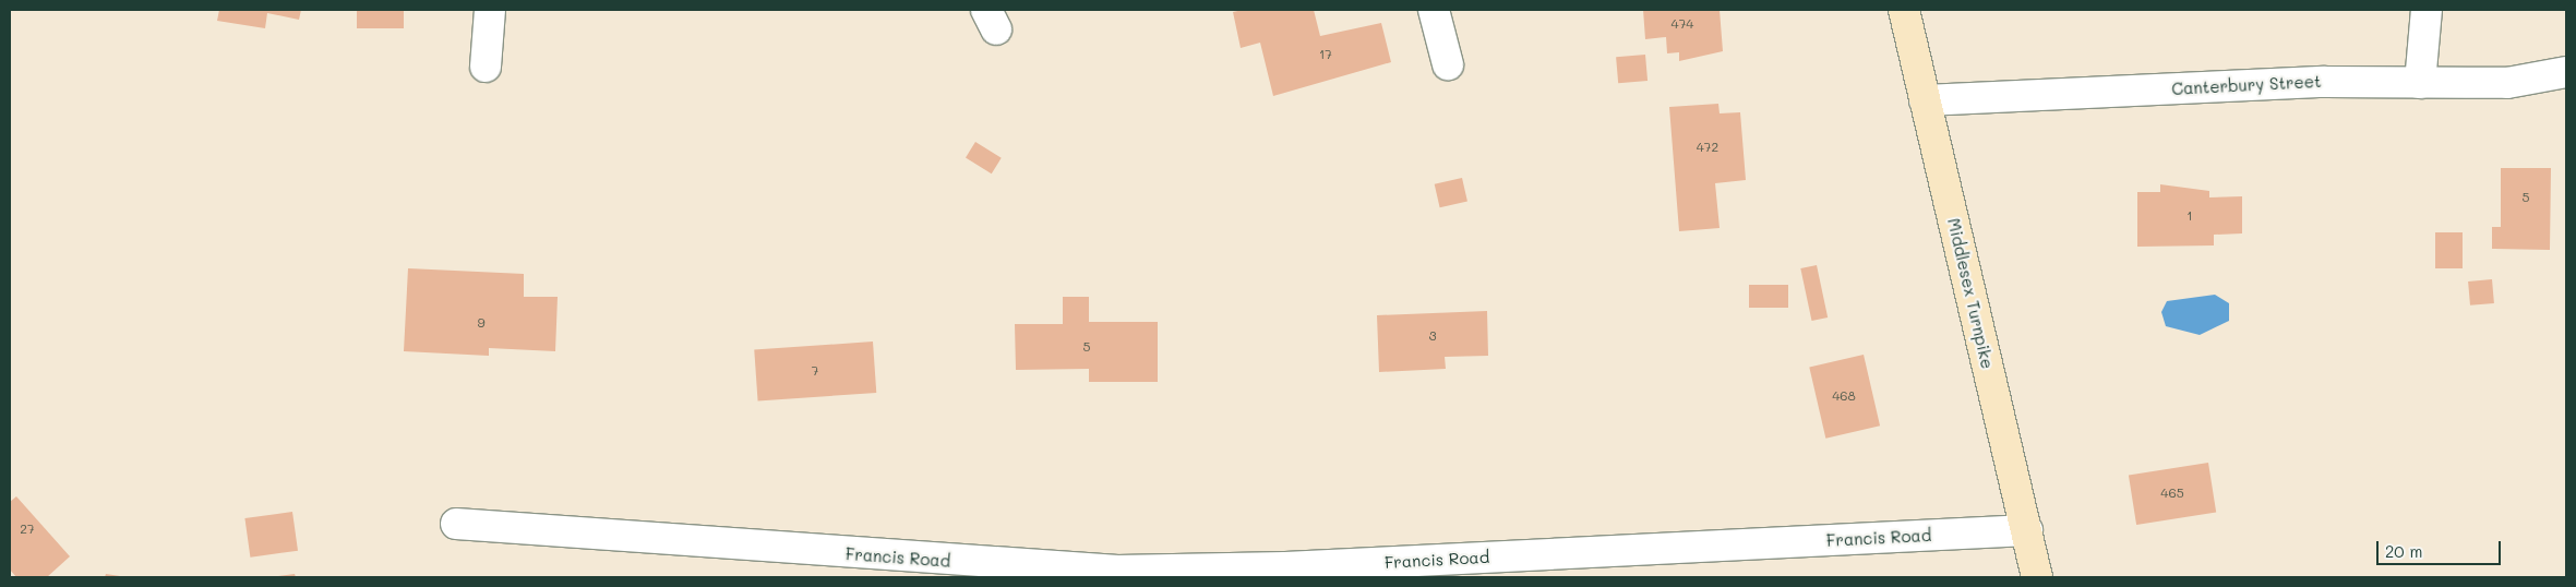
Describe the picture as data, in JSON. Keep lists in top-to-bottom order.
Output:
{
  "streets": {
    "main road": ["Middlesex Turnpike"],
    "street": ["Canterbury Street", "Francis Road"]
  },
  "crossings": [
    ["Canterbury Street", "Middlesex Turnpike"],
    ["Middlesex Turnpike", "Francis Road"]
  ],
  "house_numbers": [
    "474",
    "17",
    "472",
    "5",
    "1",
    "9",
    "3",
    "5",
    "7",
    "468",
    "465",
    "27"
  ],
  "scale_bar": "20 m"
}
